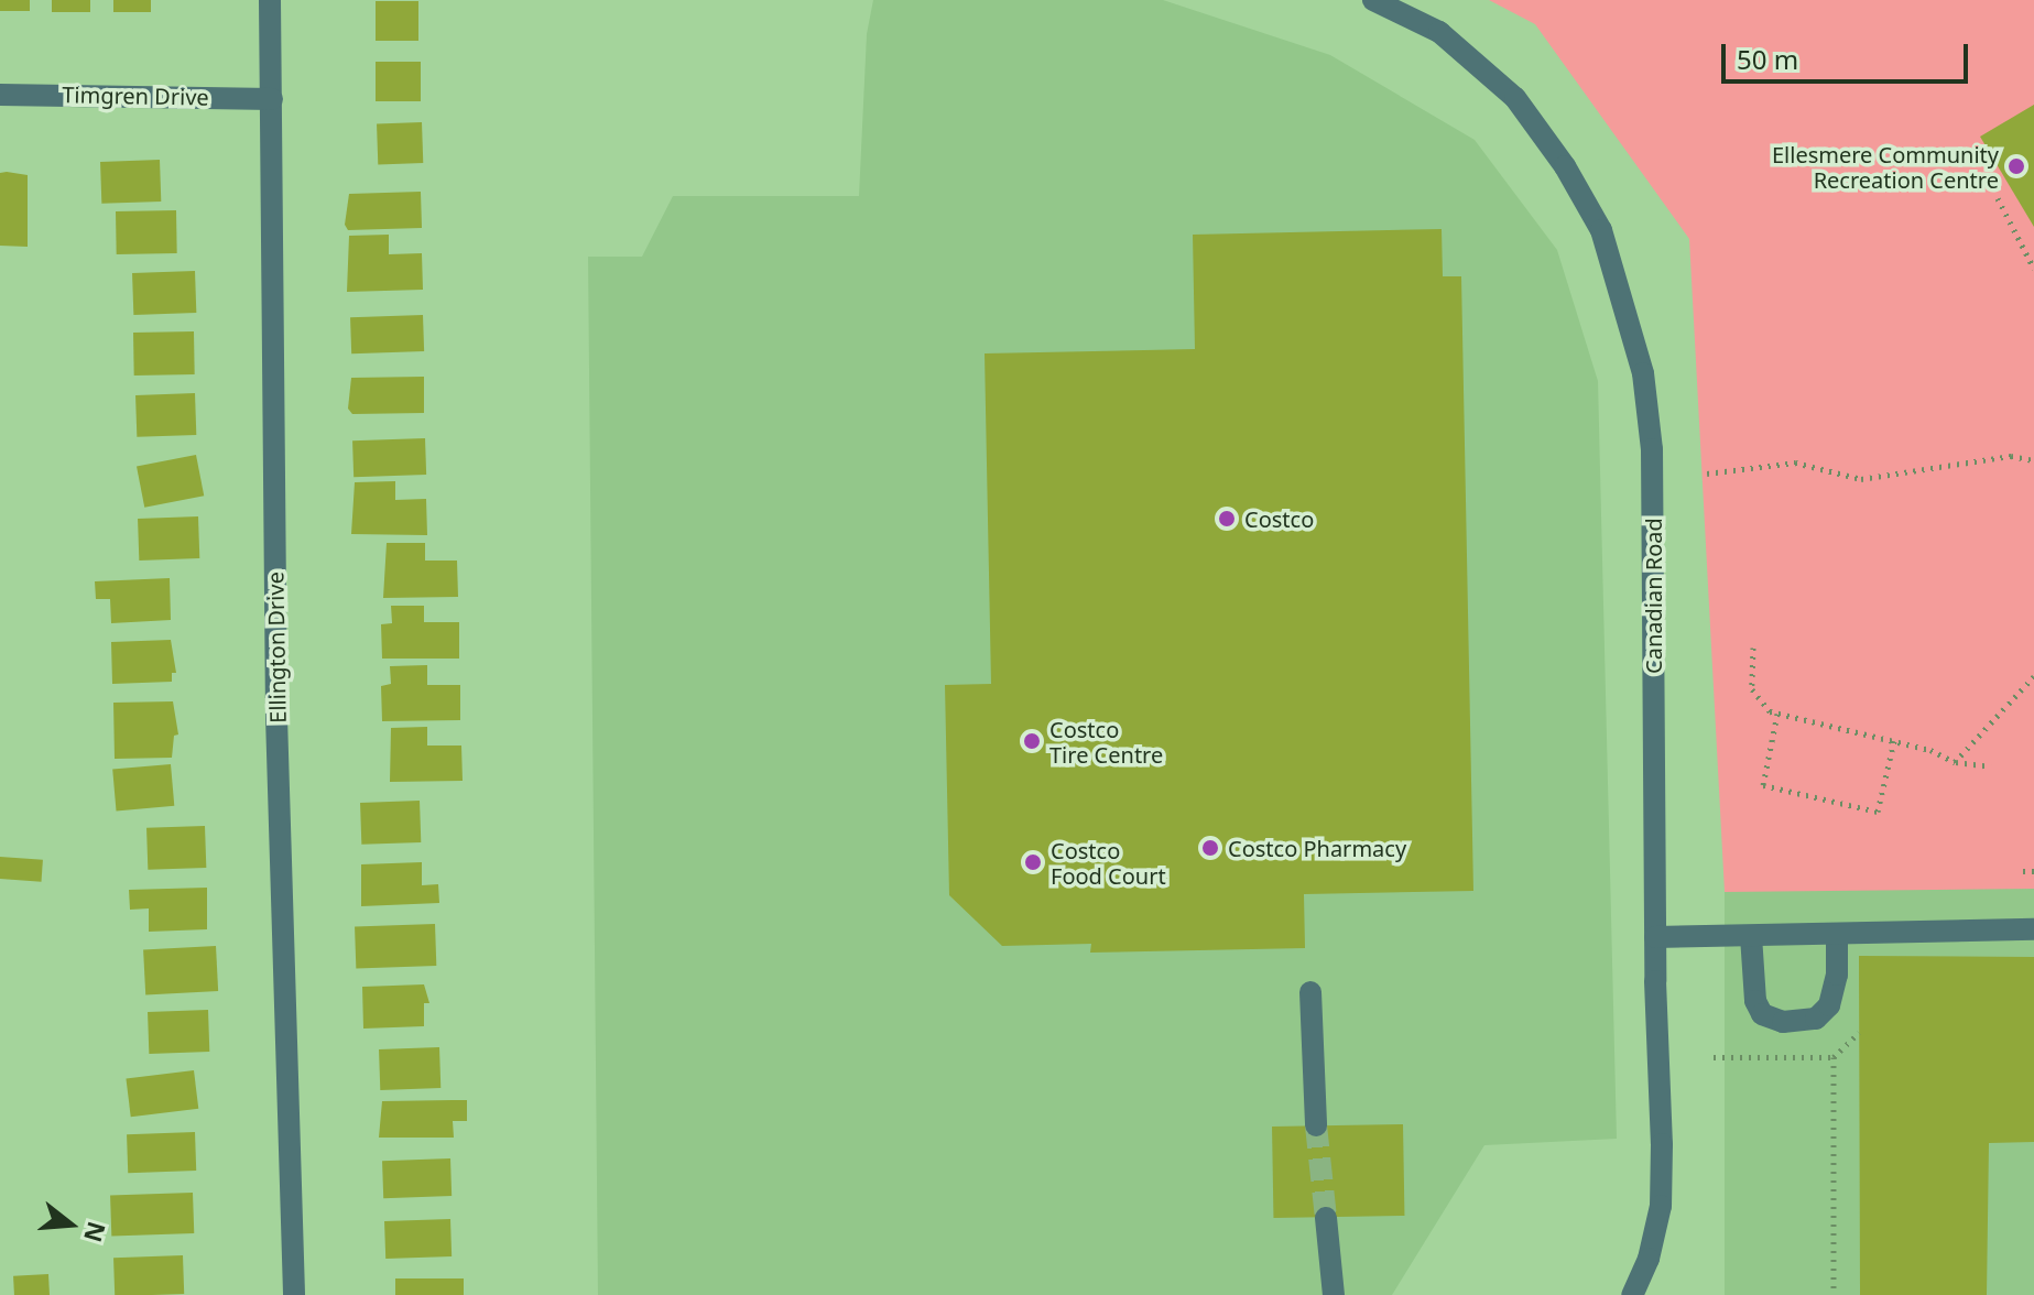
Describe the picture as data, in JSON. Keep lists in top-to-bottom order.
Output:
{
  "streets": {
    "street": ["Timgren Drive", "Canadian Road", "Ellington Drive"]
  },
  "crossings": [
    ["Timgren Drive", "Ellington Drive"]
  ],
  "places": [
    "Ellesmere Community Recreation Centre",
    "Costco",
    "Costco Tire Centre",
    "Costco Pharmacy",
    "Costco Food Court"
  ],
  "scale_bar": "50 m",
  "north": "right"
}
